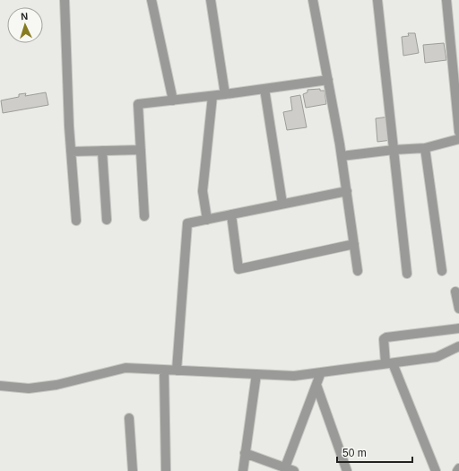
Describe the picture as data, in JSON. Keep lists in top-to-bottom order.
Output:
{
  "scale_bar": "50 m",
  "north": "top"
}
